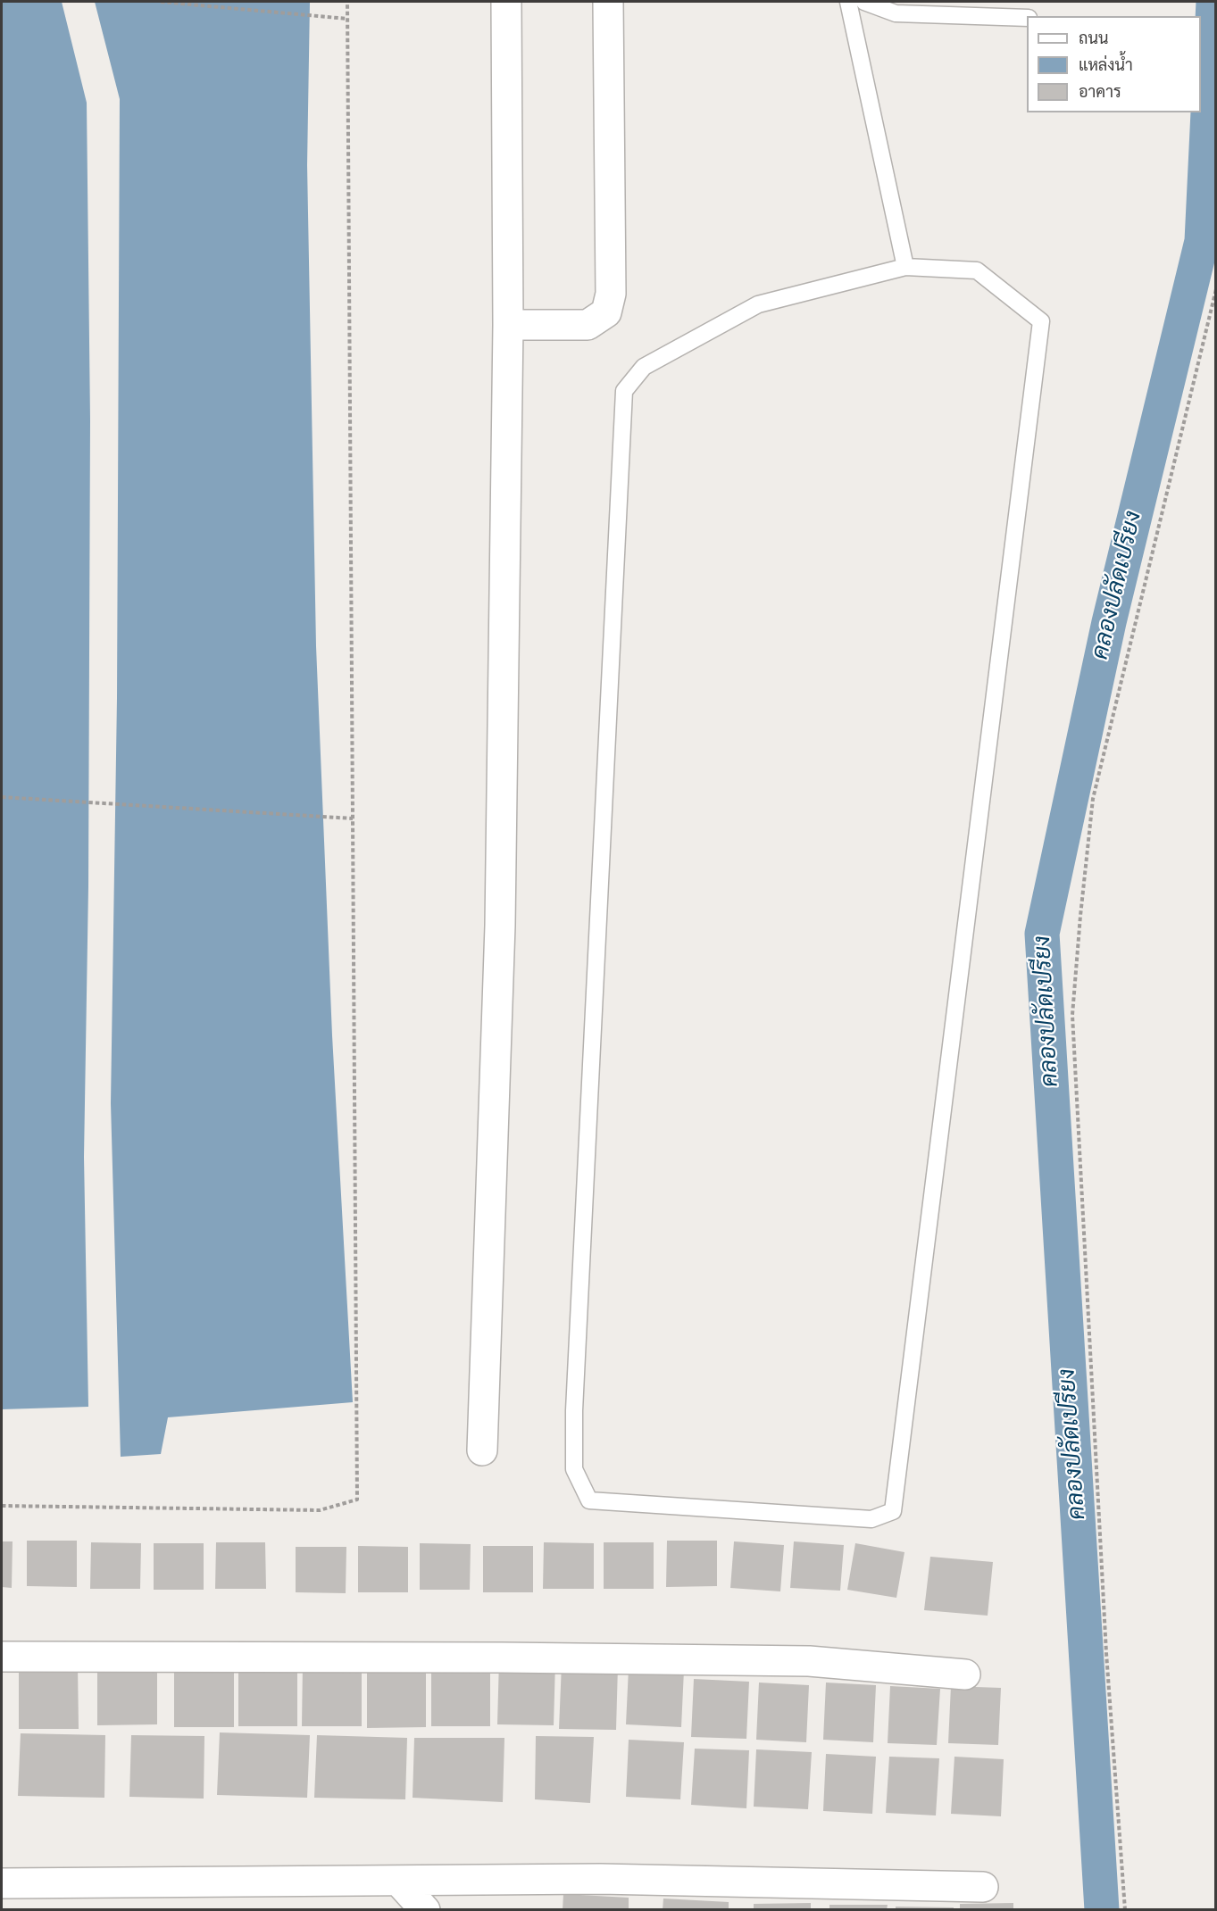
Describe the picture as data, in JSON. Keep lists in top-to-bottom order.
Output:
{
  "water": ["คลองปลัดเปรียง"],
  "legend": ["ถนน", "แหล่งน้ำ", "อาคาร"]
}
